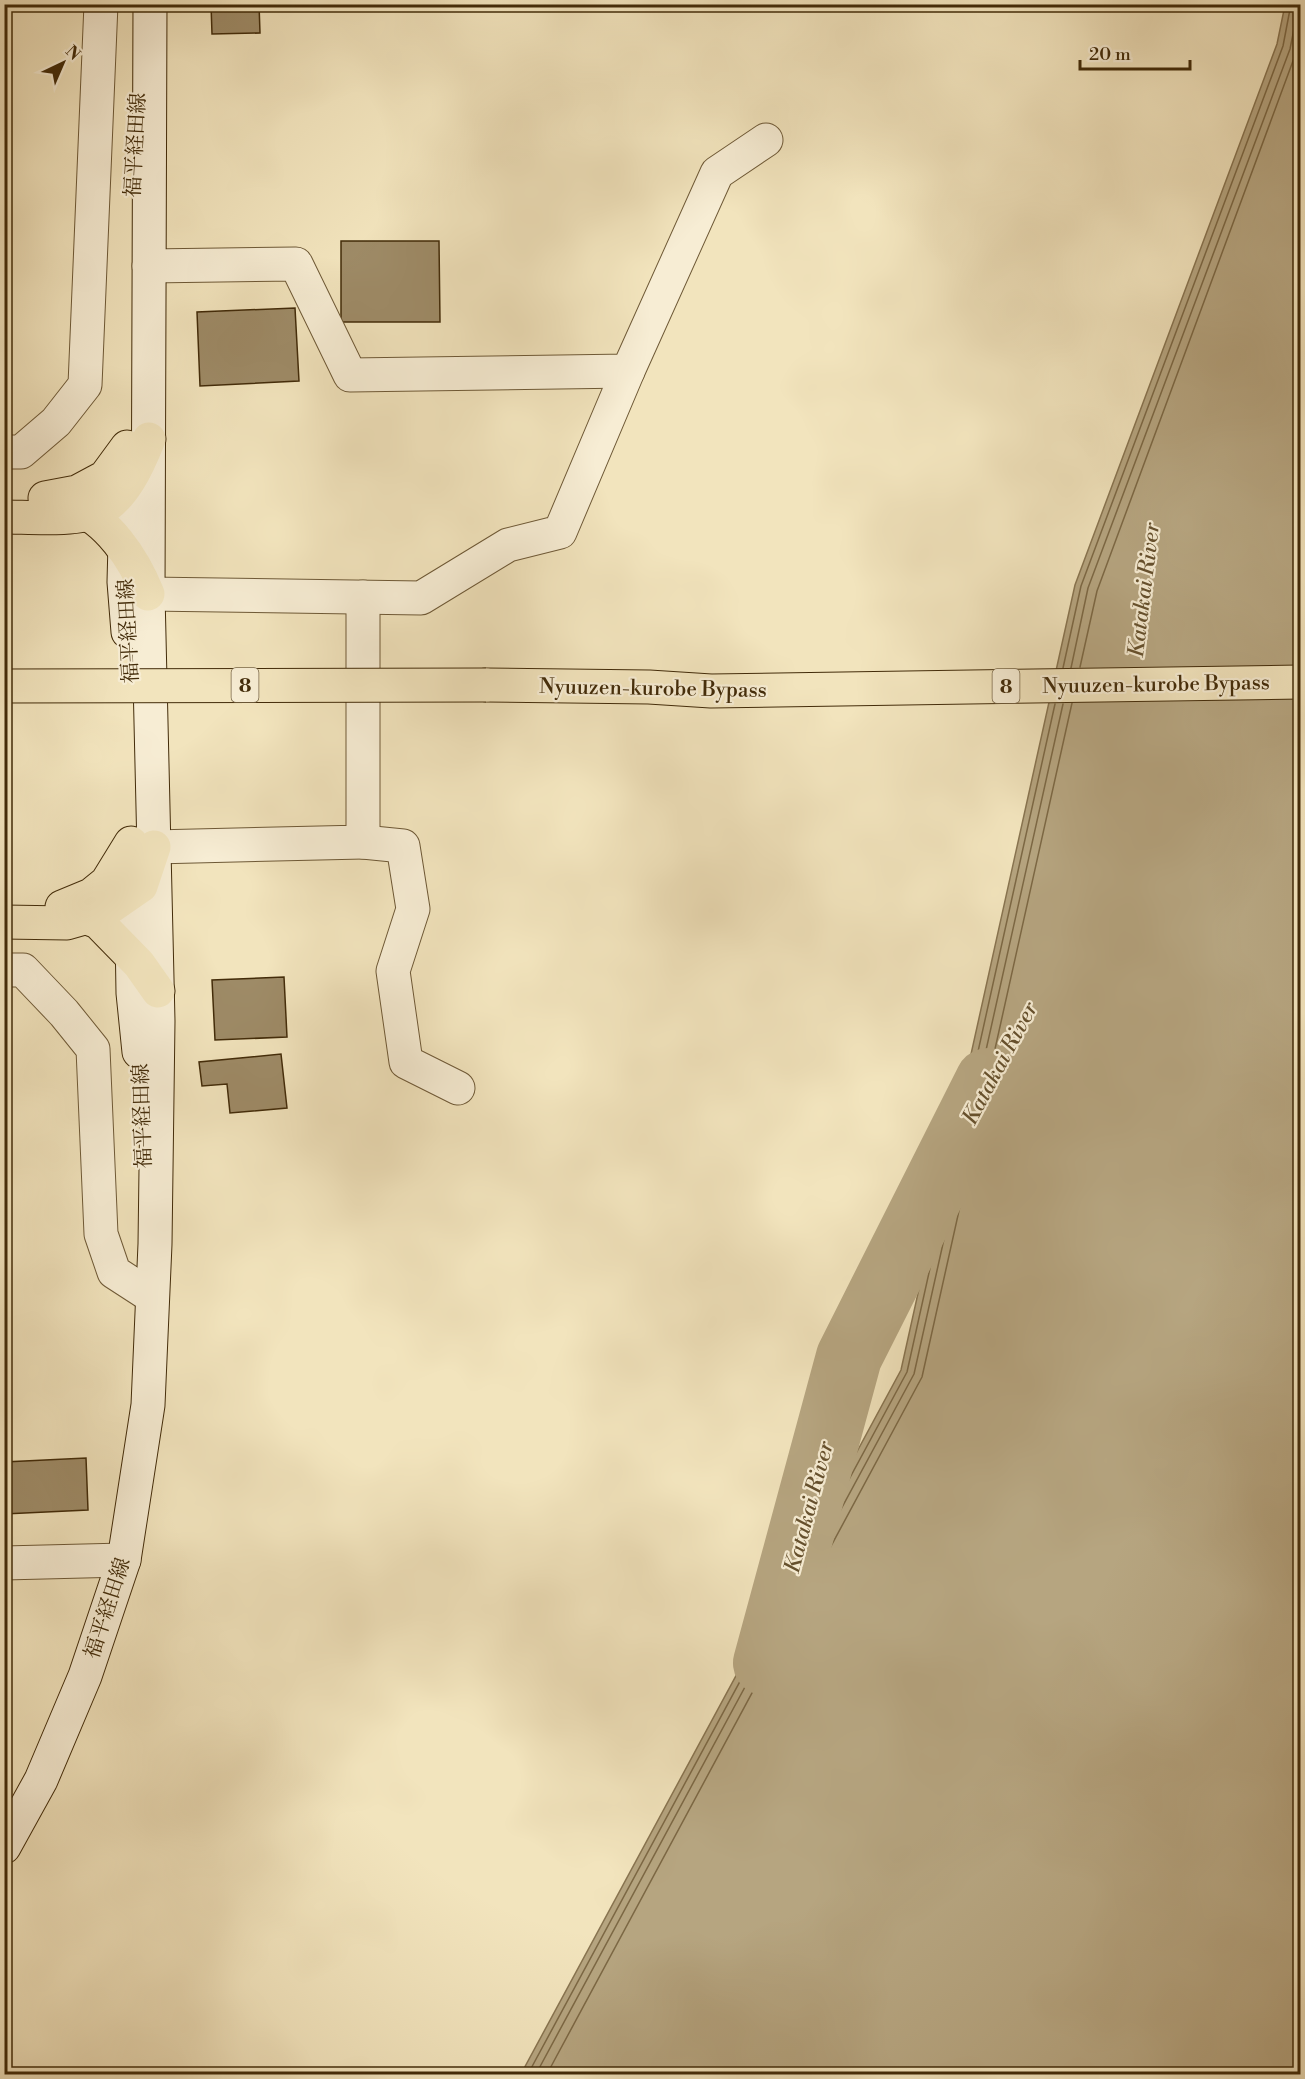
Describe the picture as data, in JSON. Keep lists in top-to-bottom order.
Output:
{
  "streets": {
    "highway": ["Nyuuzen-kurobe Bypass", "8"],
    "street": ["福平経田線"]
  },
  "water": ["Katakai River"],
  "scale_bar": "20 m",
  "north": "top right"
}
